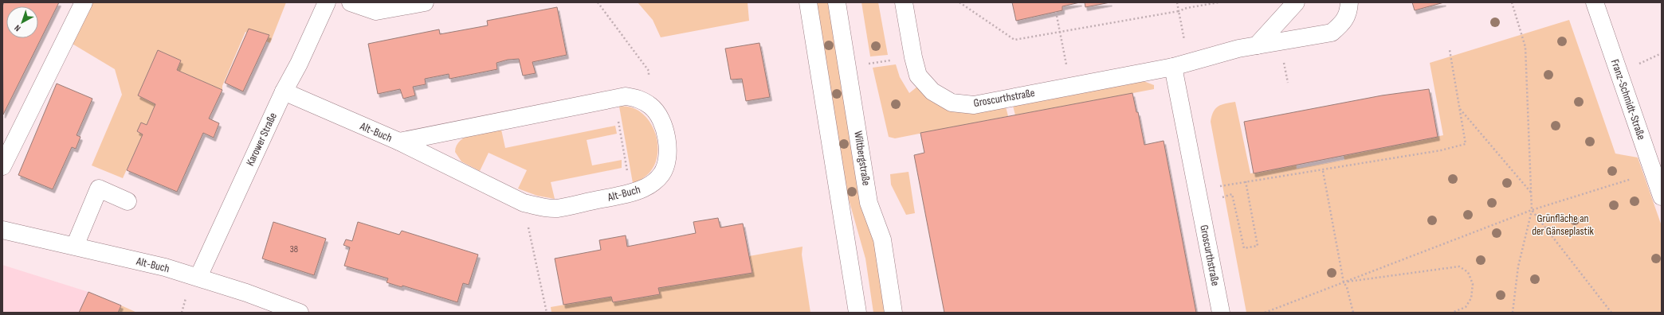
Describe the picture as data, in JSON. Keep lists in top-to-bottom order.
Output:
{
  "streets": {
    "street": [
      "Groscurthstraße",
      "Franz-Schmidt-Straße",
      "Alt-Buch",
      "Karower Straße",
      "Wiltbergstraße"
    ]
  },
  "crossings": [
    ["Alt-Buch", "Karower Straße"]
  ],
  "parks": ["Grünfläche an der Gänseplastik"],
  "house_numbers": ["38"],
  "north": "bottom left"
}
